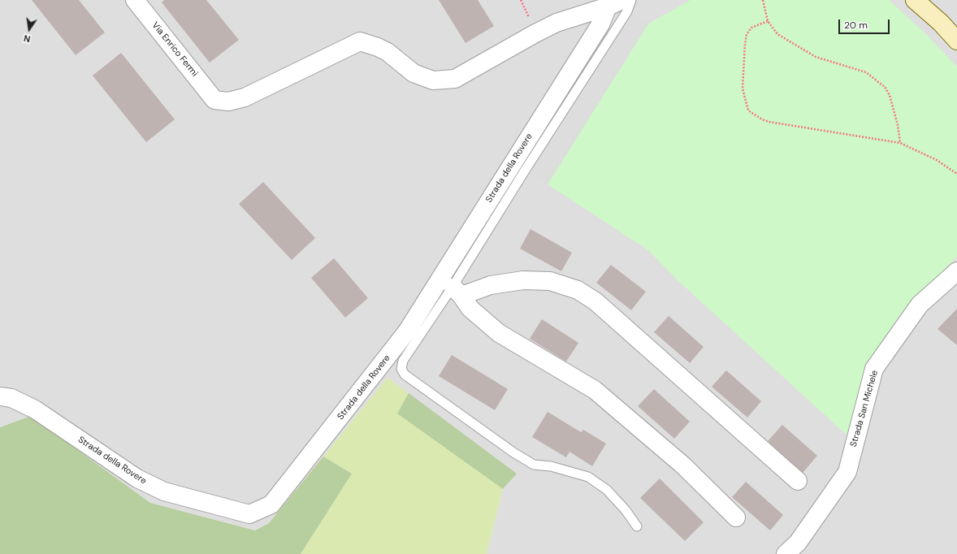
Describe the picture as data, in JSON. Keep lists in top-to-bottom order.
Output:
{
  "streets": {
    "street": ["Via Enrico Fermi", "Strada della Rovere", "Strada San Michele"]
  },
  "crossings": [
    ["Via Enrico Fermi", "Strada della Rovere"]
  ],
  "scale_bar": "20 m",
  "north": "bottom"
}
